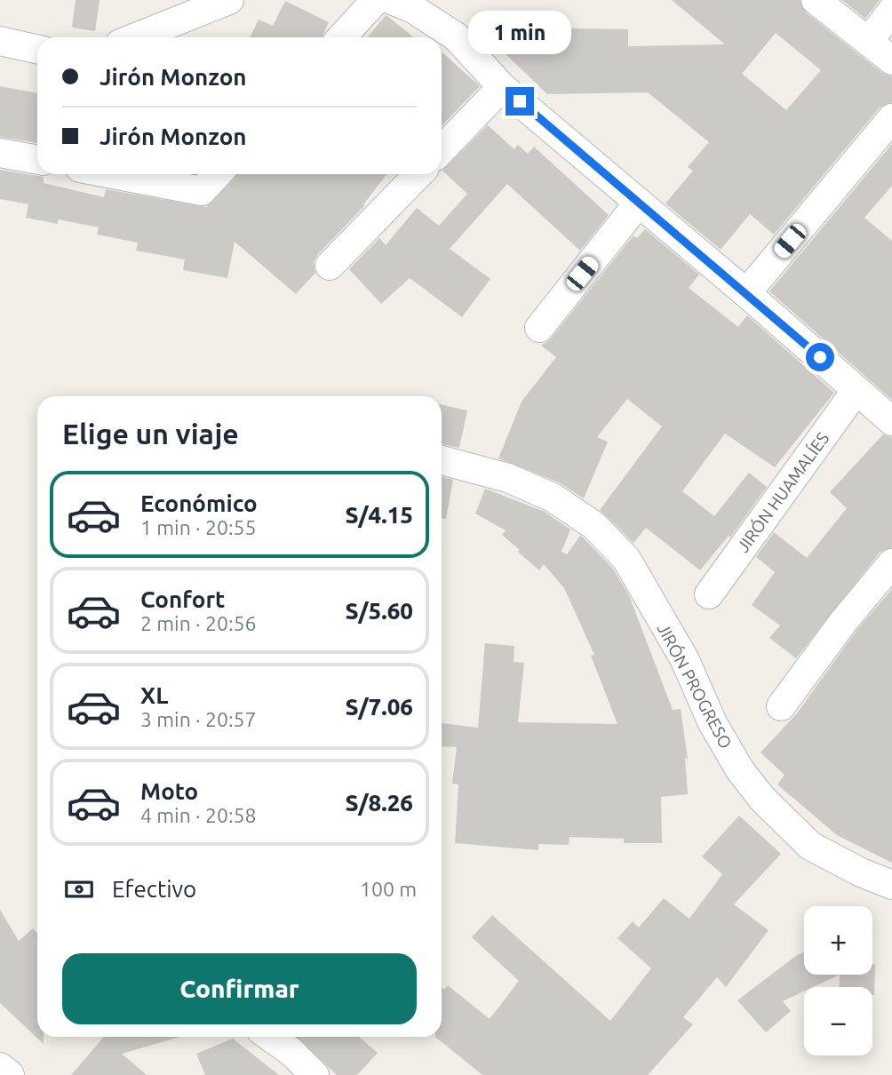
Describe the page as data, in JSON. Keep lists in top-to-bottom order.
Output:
{
  "streets": {
    "street": ["JIRÓN HUAMALÍES", "JIRÓN PROGRESO"]
  },
  "page": {
    "bubble": "1 min",
    "banner": ["Jirón Monzon", "Jirón Monzon"],
    "heading": "Elige un viaje",
    "list": [
      {
        "name": "Económico",
        "note": "1 min · 20:55",
        "value": "S/4.15"
      },
      {
        "name": "Confort",
        "note": "2 min · 20:56",
        "value": "S/5.60"
      },
      {
        "name": "XL",
        "note": "3 min · 20:57",
        "value": "S/7.06"
      },
      {
        "name": "Moto",
        "note": "4 min · 20:58",
        "value": "S/8.26"
      }
    ],
    "pay": ["Efectivo", "100 m"],
    "map_buttons": ["+", "−"],
    "buttons": "Confirmar"
  }
}
